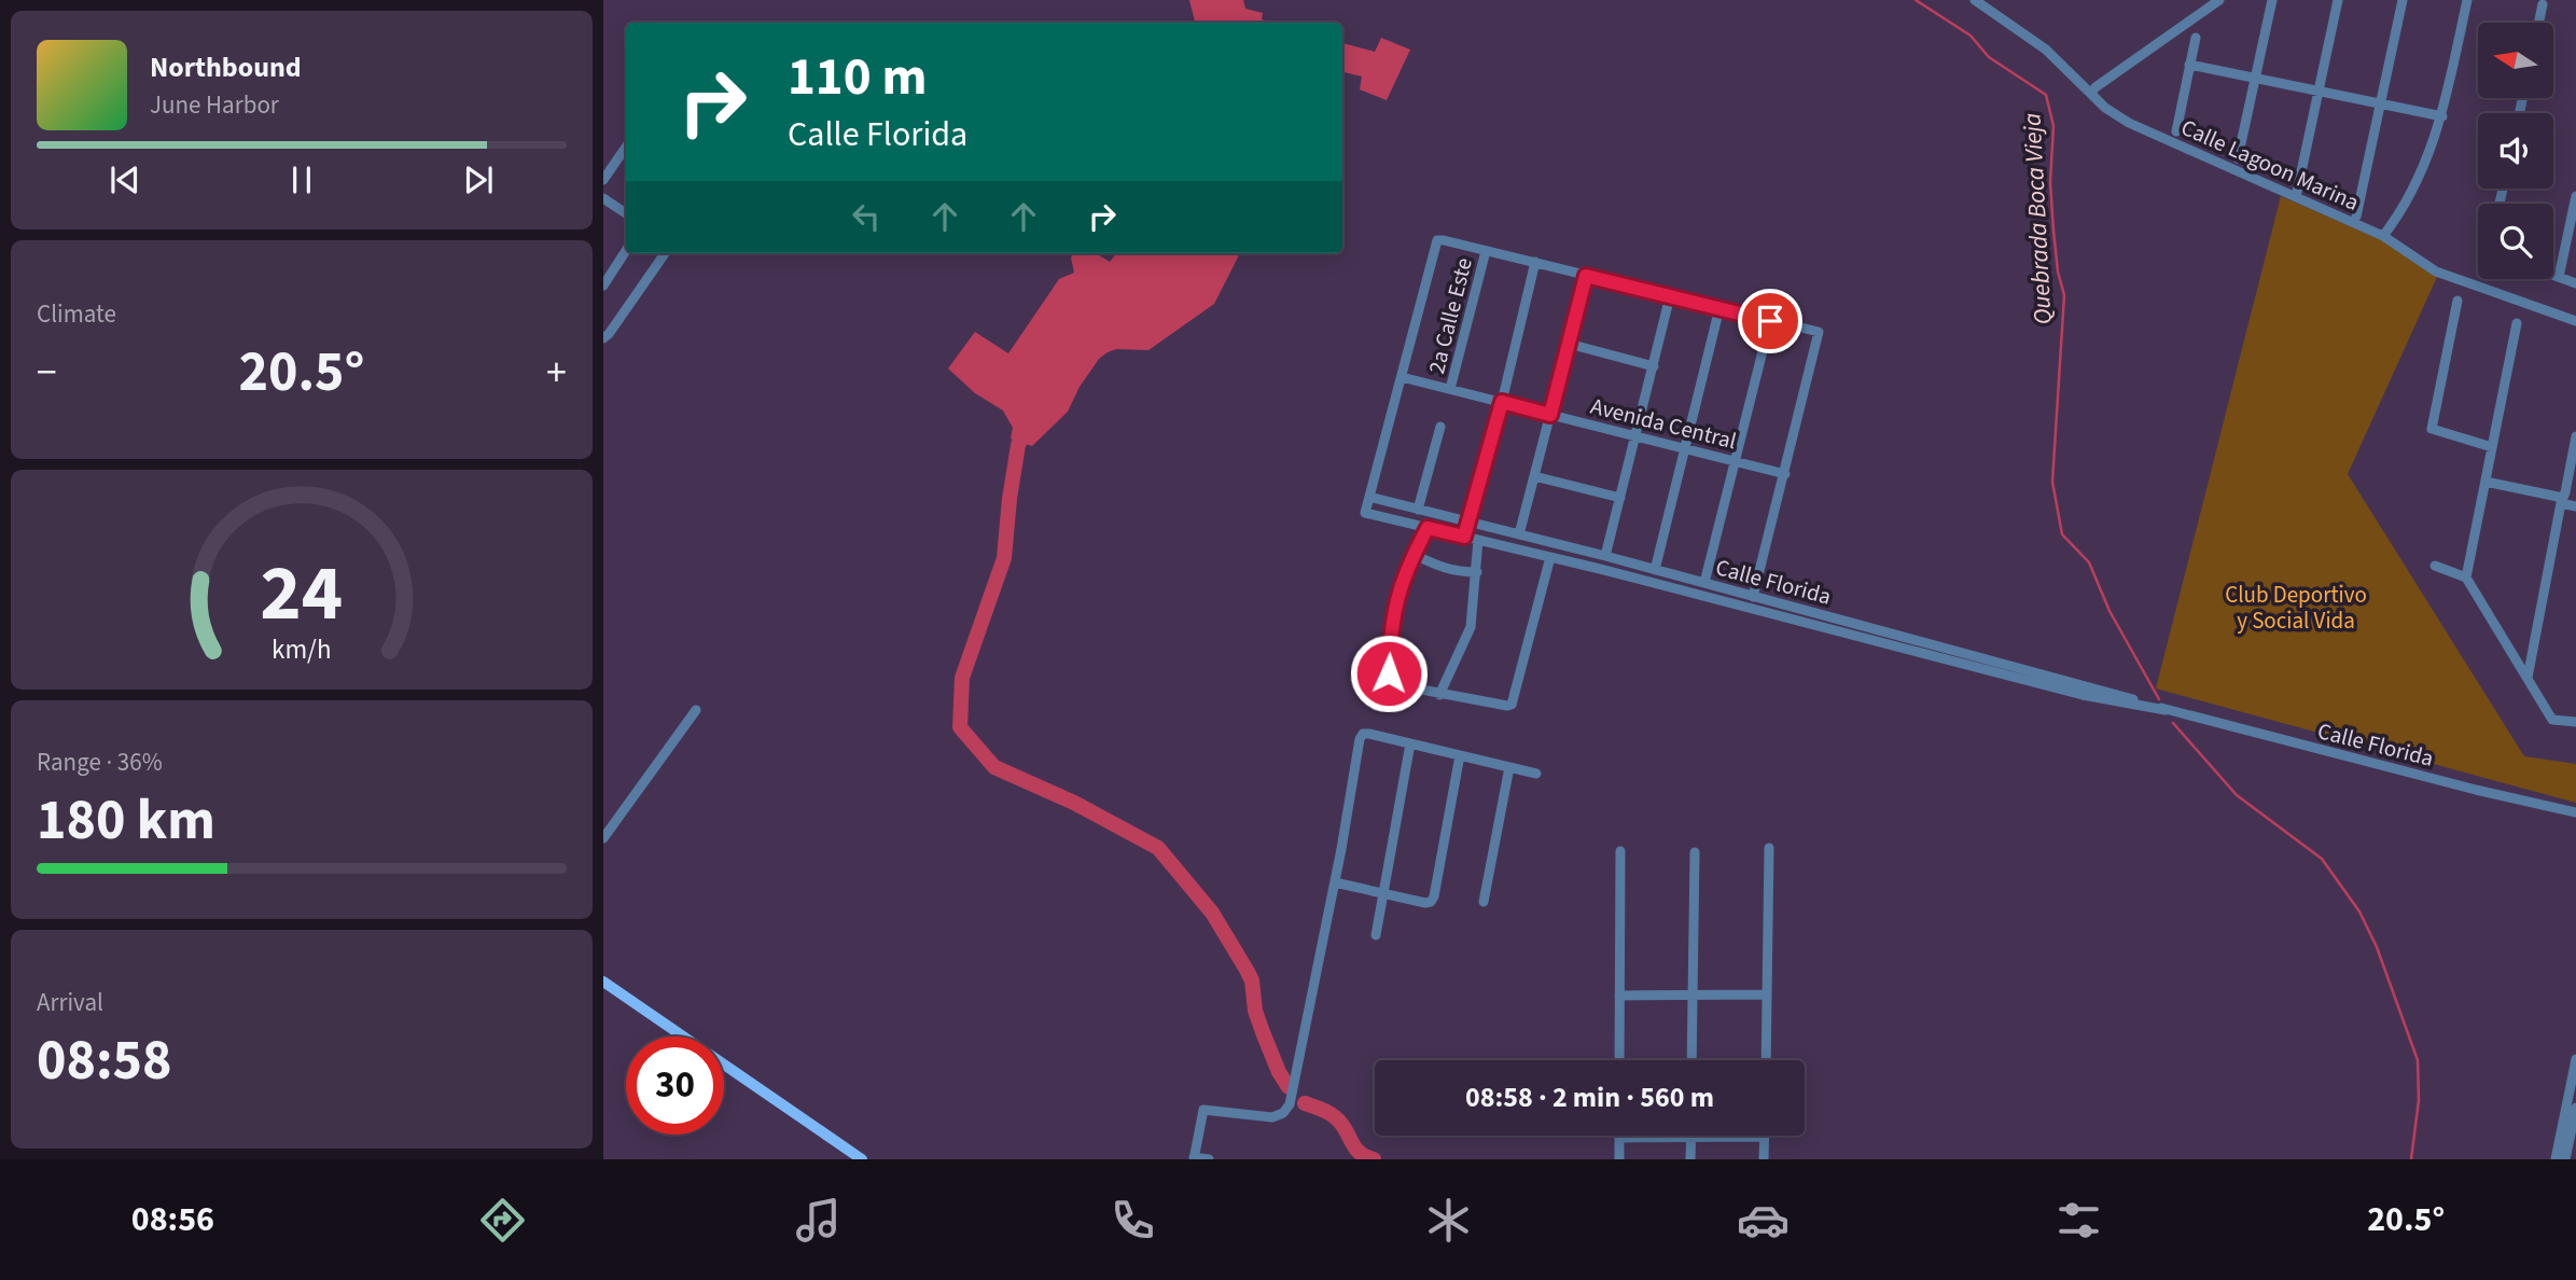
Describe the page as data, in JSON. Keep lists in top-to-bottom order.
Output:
{
  "streets": {
    "street": [
      "Calle Lagoon Marina",
      "2a Calle Este",
      "Avenida Central",
      "Calle Florida"
    ]
  },
  "crossings": [
    ["2a Calle Este", "Avenida Central"]
  ],
  "water": ["Quebrada Boca Vieja"],
  "parks": ["Club Deportivo y Social Vida"],
  "north": "left",
  "page": {
    "turn": ["110 m", "Calle Florida"],
    "song": ["Northbound", "June Harbor"],
    "tile": [
      "Climate",
      ["Range · 36%", "180 km"],
      ["Arrival", "08:58"]
    ],
    "heat": ["−", "20.5°", "+"],
    "limit": "30",
    "trip": "08:58 · 2 min · 560 m",
    "tabs": ["08:56", "20.5°"],
    "gauge": ["24", "km/h"]
  }
}
